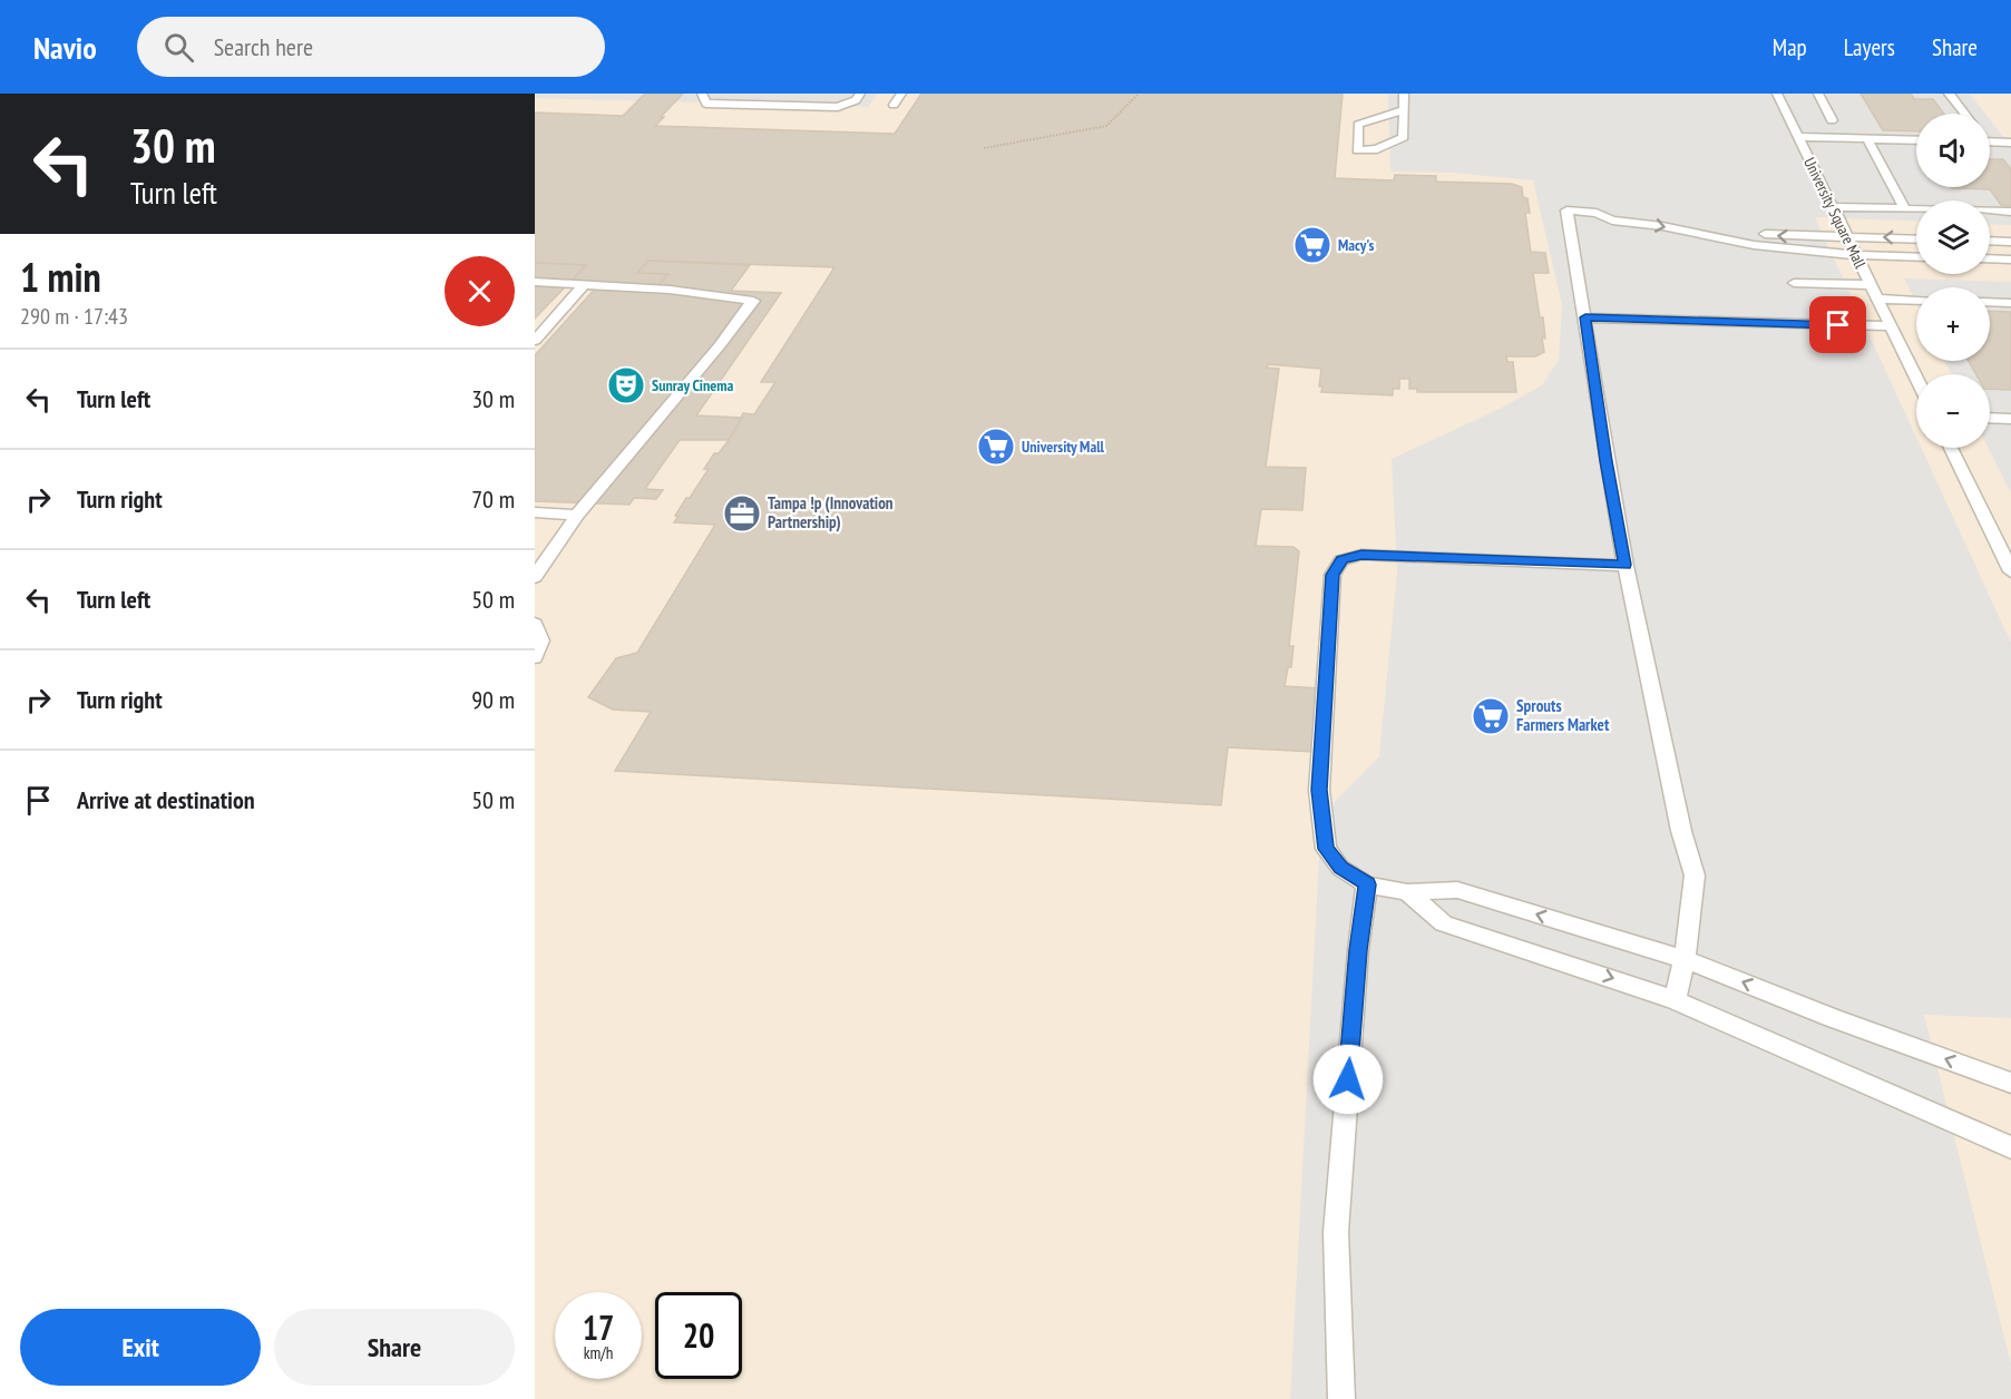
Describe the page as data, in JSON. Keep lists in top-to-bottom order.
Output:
{
  "streets": {
    "lane": ["University Square Mall"]
  },
  "places": {
    "supermarket": ["Macy's", "University Mall", "Sprouts Farmers Market"],
    "theatre": ["Sunray Cinema"],
    "office": ["Tampa !p (Innovation Partnership)"]
  },
  "page": {
    "header": "Navio",
    "search": "Search here",
    "nav": ["Map", "Layers", "Share"],
    "turn": ["30 m", "Turn left"],
    "map_buttons": ["+", "−"],
    "heading": ["1 min", "290 m · 17:43"],
    "list": [
      {
        "name": "Turn left",
        "value": "30 m"
      },
      {
        "name": "Turn right",
        "value": "70 m"
      },
      {
        "name": "Turn left",
        "value": "50 m"
      },
      {
        "name": "Turn right",
        "value": "90 m"
      },
      {
        "name": "Arrive at destination",
        "value": "50 m"
      }
    ],
    "speed": "17 km/h",
    "limit": "20",
    "buttons": ["Exit", "Share"]
  }
}
